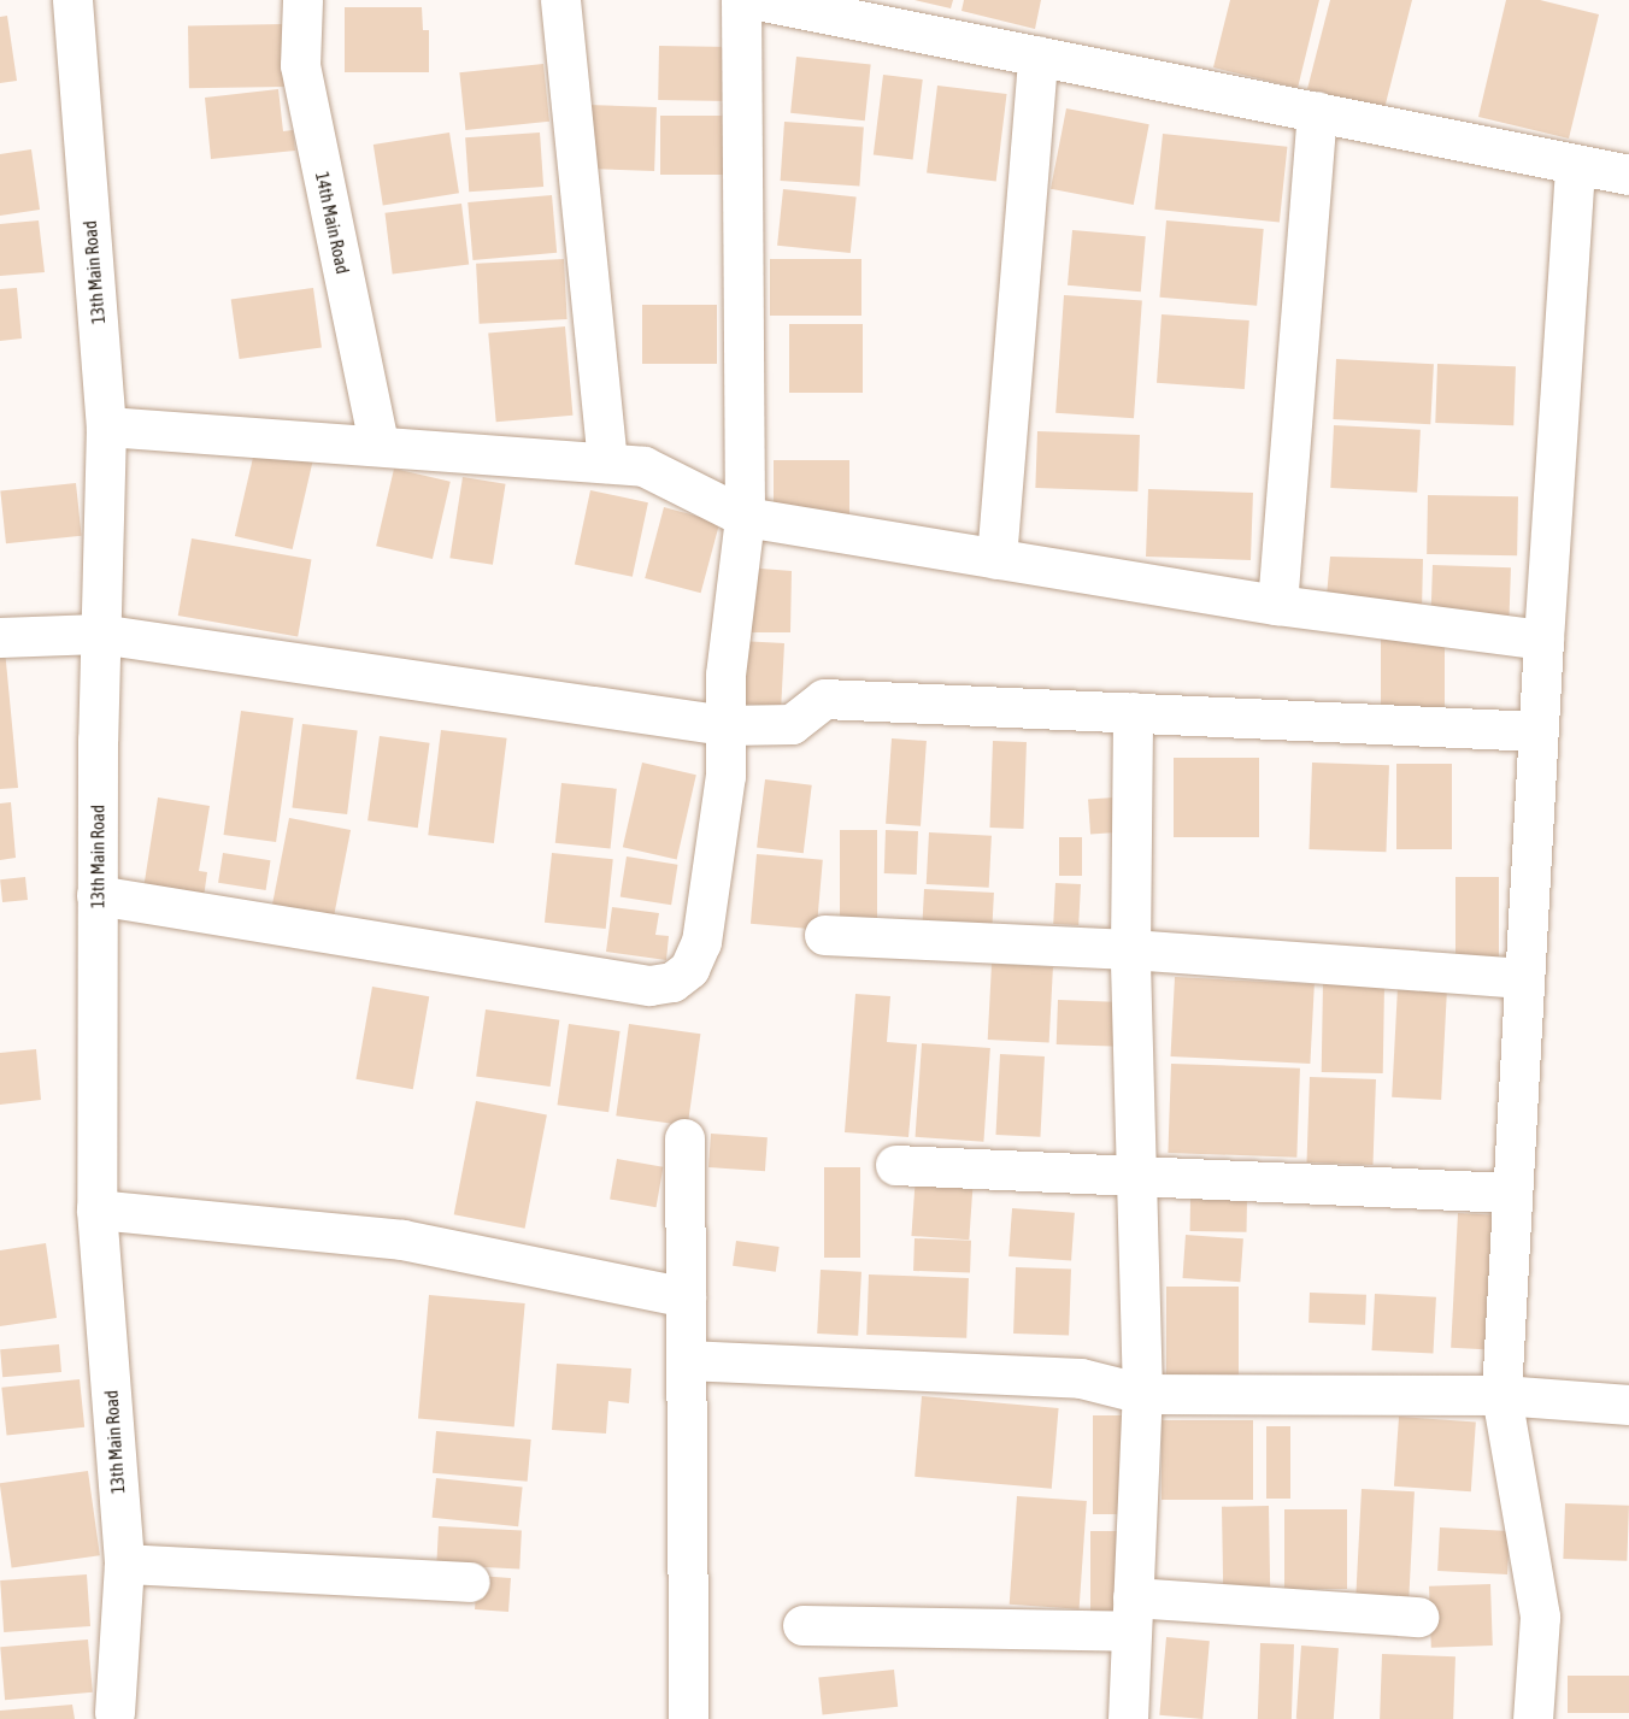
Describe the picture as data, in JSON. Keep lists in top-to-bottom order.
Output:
{
  "streets": {
    "street": ["14th Main Road", "13th Main Road"]
  }
}
